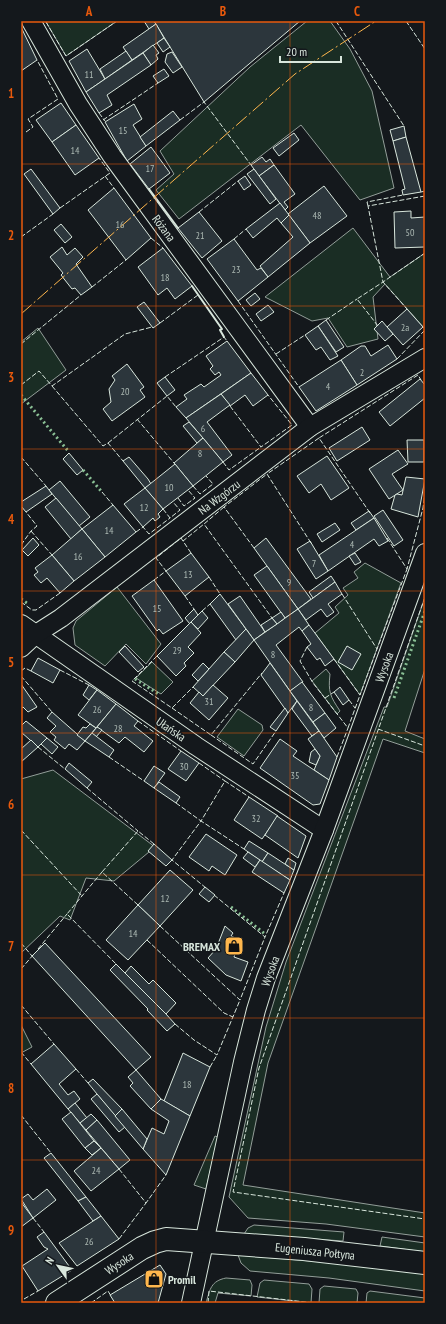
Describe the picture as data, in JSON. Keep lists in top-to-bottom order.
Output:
{
  "streets": {
    "street": [
      "Różana",
      "Na Wzgórzu",
      "Wysoka",
      "Ułańska",
      "Eugeniusza Połtyna"
    ]
  },
  "crossings": [
    ["Różana", "Na Wzgórzu"],
    ["Na Wzgórzu", "Ułańska"],
    ["Wysoka", "Ułańska"],
    ["Wysoka", "Eugeniusza Połtyna"]
  ],
  "places": {
    "shop": ["BREMAX", "Promil"]
  },
  "house_numbers": [
    "11",
    "15",
    "14",
    "17",
    "48",
    "16",
    "50",
    "21",
    "23",
    "18",
    "2a",
    "2",
    "4",
    "20",
    "6",
    "8",
    "10",
    "12",
    "14",
    "4",
    "16",
    "7",
    "13",
    "9",
    "15",
    "29",
    "8",
    "31",
    "8",
    "26",
    "28",
    "30",
    "35",
    "32",
    "12",
    "14",
    "18",
    "24",
    "26"
  ],
  "scale_bar": "20 m",
  "north": "top left",
  "grid": {
    "columns": ["A", "B", "C"],
    "rows": [
      "1",
      "2",
      "3",
      "4",
      "5",
      "6",
      "7",
      "8",
      "9"
    ]
  }
}
